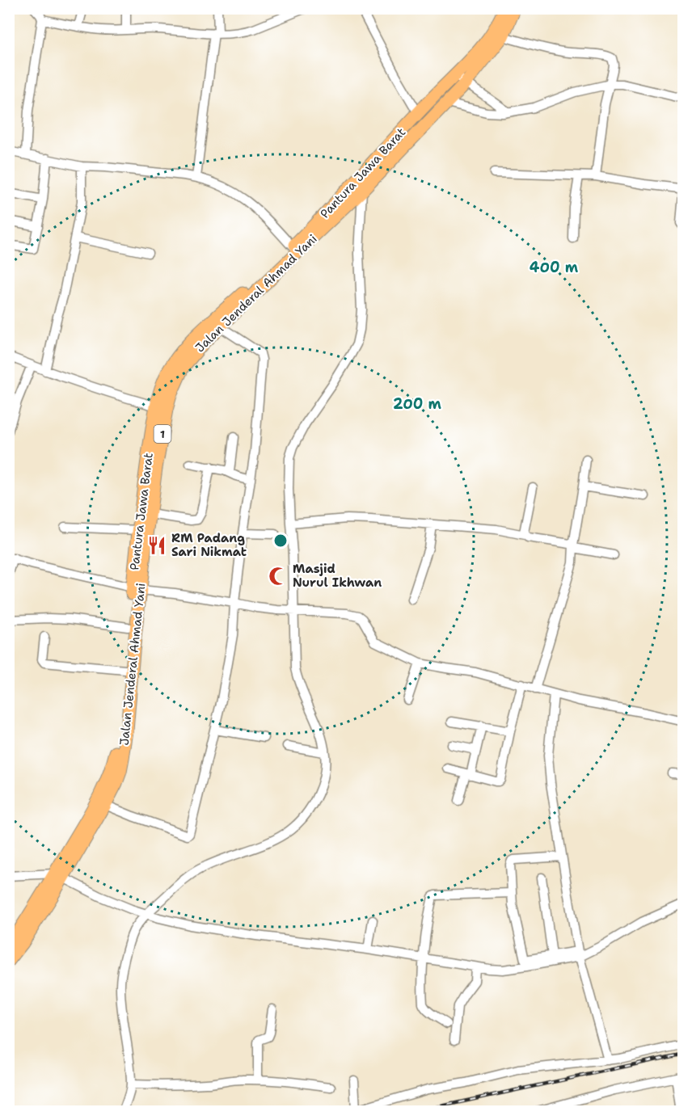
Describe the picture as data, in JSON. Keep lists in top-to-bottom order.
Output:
{
  "streets": {
    "highway": ["Pantura Jawa Barat", "Jalan Jenderal Ahmad Yani", "1"]
  },
  "crossings": [
    ["Pantura Jawa Barat", "Jalan Jenderal Ahmad Yani"]
  ],
  "places": {
    "restaurant": ["RM Padang Sari Nikmat"],
    "mosque": ["Masjid Nurul Ikhwan"]
  },
  "rings": ["400 m", "200 m"]
}
